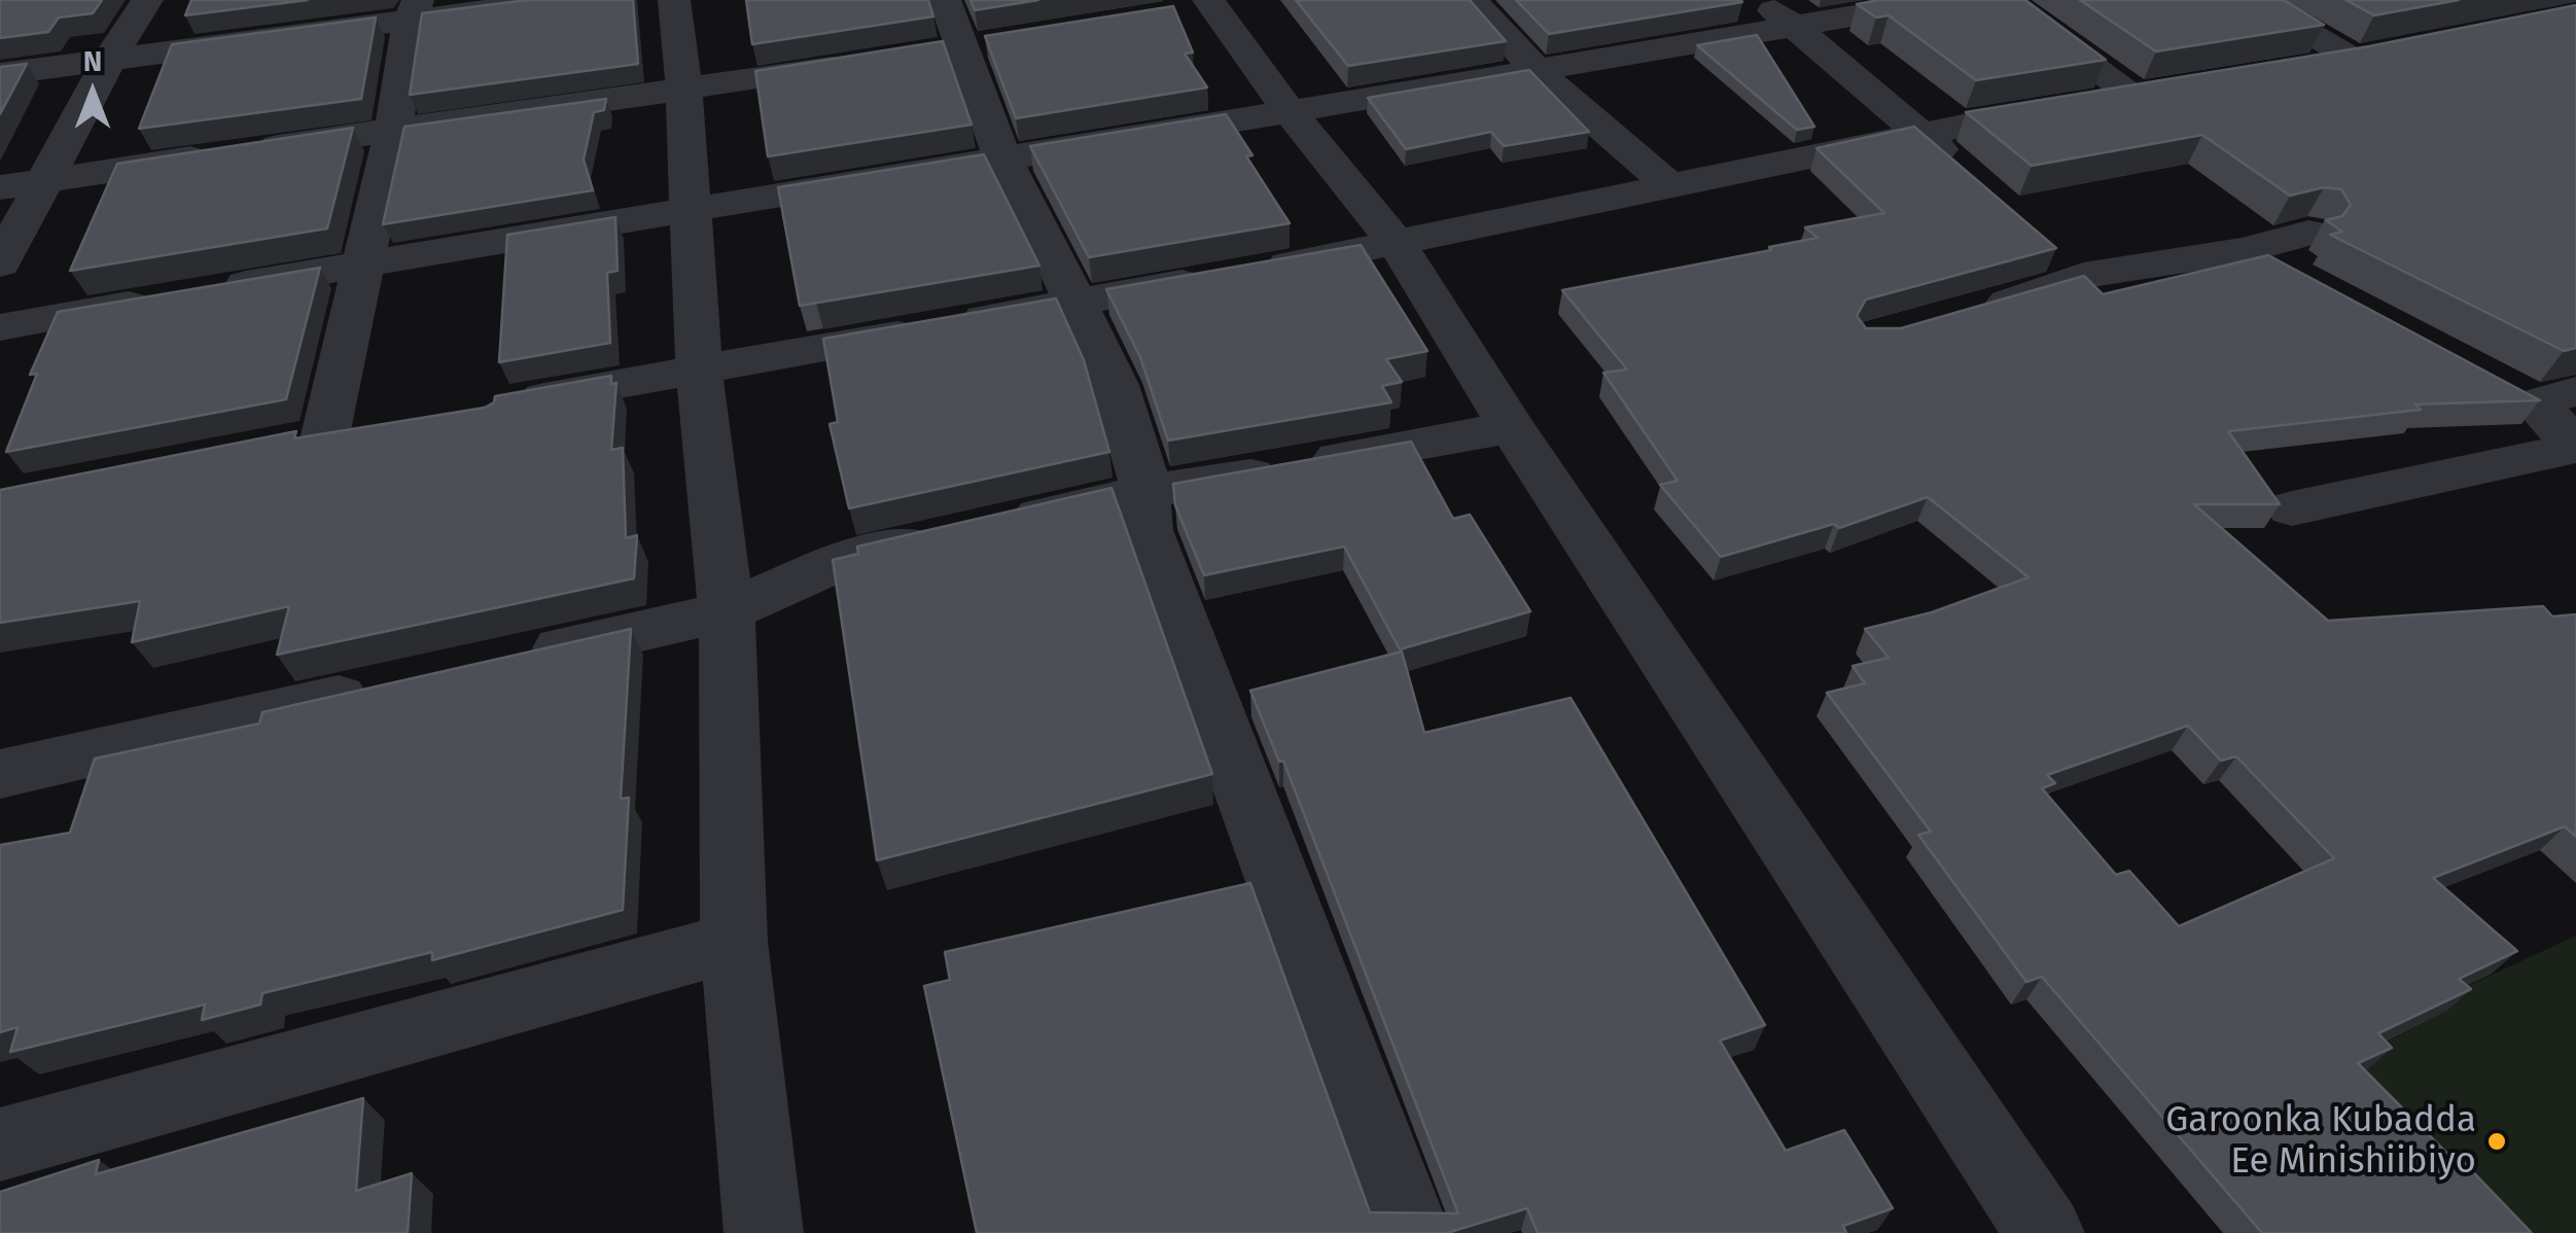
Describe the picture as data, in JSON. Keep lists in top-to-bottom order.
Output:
{
  "places": ["Garoonka Kubadda Ee Minishiibiyo"],
  "north": "top"
}
